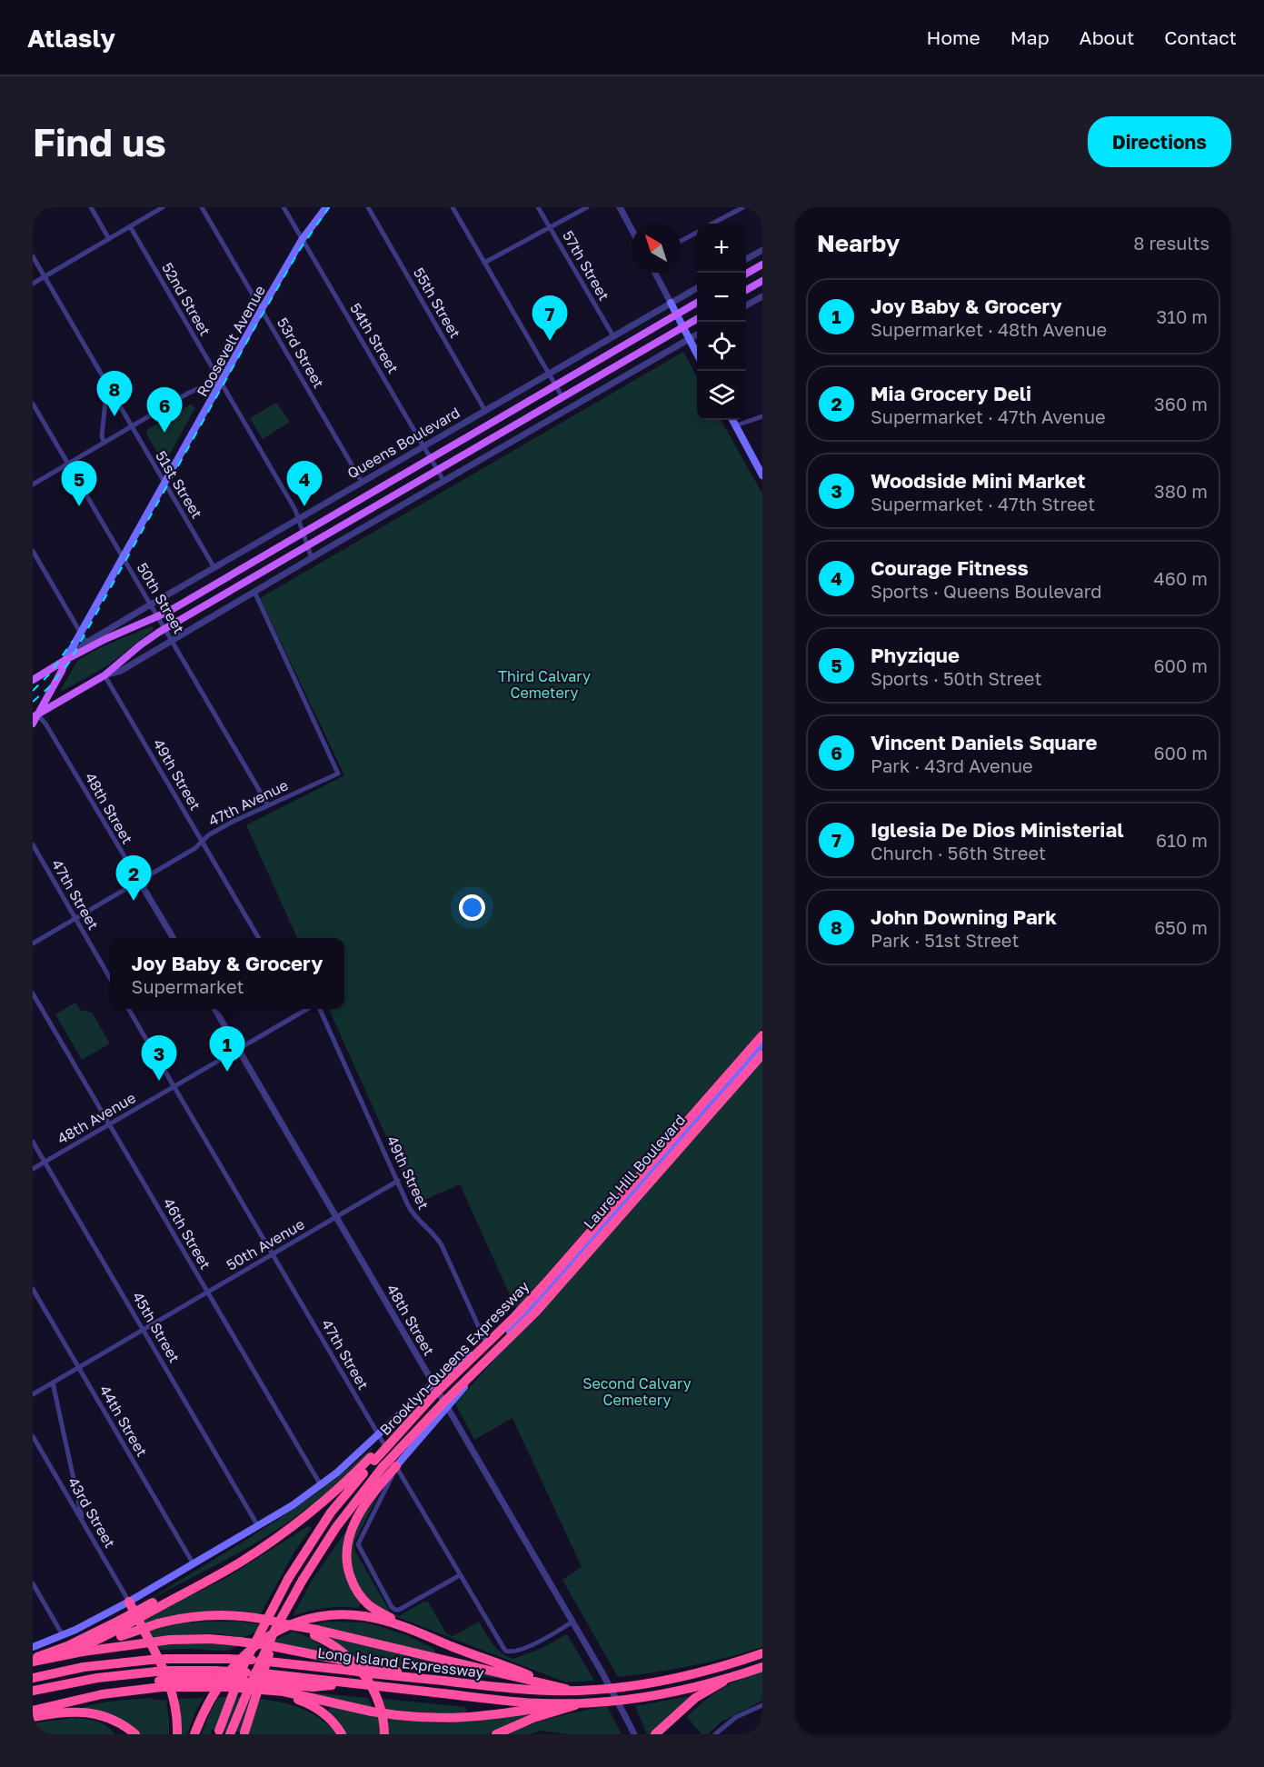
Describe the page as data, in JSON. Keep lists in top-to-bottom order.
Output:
{
  "streets": {
    "highway": ["Brooklyn-Queens Expressway", "Long Island Expressway"],
    "main road": ["Roosevelt Avenue", "Queens Boulevard", "Laurel Hill Boulevard"],
    "street": [
      "57th Street",
      "52nd Street",
      "55th Street",
      "54th Street",
      "53rd Street",
      "51st Street",
      "50th Street",
      "49th Street",
      "47th Avenue",
      "48th Street",
      "47th Street",
      "48th Avenue",
      "46th Street",
      "50th Avenue",
      "45th Street",
      "44th Street",
      "43rd Street"
    ]
  },
  "crossings": [
    ["57th Street", "Queens Boulevard"],
    ["52nd Street", "Roosevelt Avenue"],
    ["52nd Street", "Queens Boulevard"],
    ["55th Street", "Queens Boulevard"],
    ["54th Street", "Roosevelt Avenue"],
    ["54th Street", "Queens Boulevard"],
    ["Roosevelt Avenue", "53rd Street"],
    ["Roosevelt Avenue", "Queens Boulevard"],
    ["Roosevelt Avenue", "51st Street"],
    ["Roosevelt Avenue", "50th Street"],
    ["53rd Street", "Queens Boulevard"],
    ["Queens Boulevard", "51st Street"],
    ["Queens Boulevard", "50th Street"],
    ["50th Street", "47th Avenue"],
    ["49th Street", "47th Avenue"],
    ["49th Street", "Laurel Hill Boulevard"],
    ["49th Street", "50th Avenue"],
    ["47th Avenue", "48th Street"],
    ["47th Avenue", "47th Street"],
    ["48th Street", "47th Street"],
    ["48th Street", "48th Avenue"],
    ["48th Street", "Laurel Hill Boulevard"],
    ["48th Street", "50th Avenue"],
    ["48th Street", "Brooklyn-Queens Expressway"],
    ["47th Street", "48th Avenue"],
    ["47th Street", "Laurel Hill Boulevard"],
    ["47th Street", "50th Avenue"],
    ["47th Street", "Brooklyn-Queens Expressway"],
    ["48th Avenue", "46th Street"],
    ["48th Avenue", "45th Street"],
    ["Laurel Hill Boulevard", "Brooklyn-Queens Expressway"],
    ["46th Street", "50th Avenue"],
    ["46th Street", "Brooklyn-Queens Expressway"],
    ["50th Avenue", "45th Street"],
    ["50th Avenue", "44th Street"],
    ["45th Street", "Brooklyn-Queens Expressway"],
    ["Brooklyn-Queens Expressway", "44th Street"],
    ["Brooklyn-Queens Expressway", "43rd Street"]
  ],
  "parks": ["Third Calvary Cemetery", "Second Calvary Cemetery"],
  "north": "top left",
  "page": {
    "header": "Atlasly",
    "nav": [
      "Home",
      "Map",
      "About",
      "Contact"
    ],
    "buttons": "Directions",
    "title": "Find us",
    "heading": ["Nearby", "8 results"],
    "map_buttons": ["+", "−"],
    "list": [
      {
        "mark": "1",
        "name": "Joy Baby & Grocery",
        "note": "Supermarket · 48th Avenue",
        "value": "310 m"
      },
      {
        "mark": "2",
        "name": "Mia Grocery Deli",
        "note": "Supermarket · 47th Avenue",
        "value": "360 m"
      },
      {
        "mark": "3",
        "name": "Woodside Mini Market",
        "note": "Supermarket · 47th Street",
        "value": "380 m"
      },
      {
        "mark": "4",
        "name": "Courage Fitness",
        "note": "Sports · Queens Boulevard",
        "value": "460 m"
      },
      {
        "mark": "5",
        "name": "Phyzique",
        "note": "Sports · 50th Street",
        "value": "600 m"
      },
      {
        "mark": "6",
        "name": "Vincent Daniels Square",
        "note": "Park · 43rd Avenue",
        "value": "600 m"
      },
      {
        "mark": "7",
        "name": "Iglesia De Dios Ministerial",
        "note": "Church · 56th Street",
        "value": "610 m"
      },
      {
        "mark": "8",
        "name": "John Downing Park",
        "note": "Park · 51st Street",
        "value": "650 m"
      }
    ],
    "pins": [
      "7",
      "8",
      "6",
      "4",
      "5",
      "2",
      "1",
      "3"
    ],
    "popup": ["Joy Baby & Grocery", "Supermarket"]
  }
}
